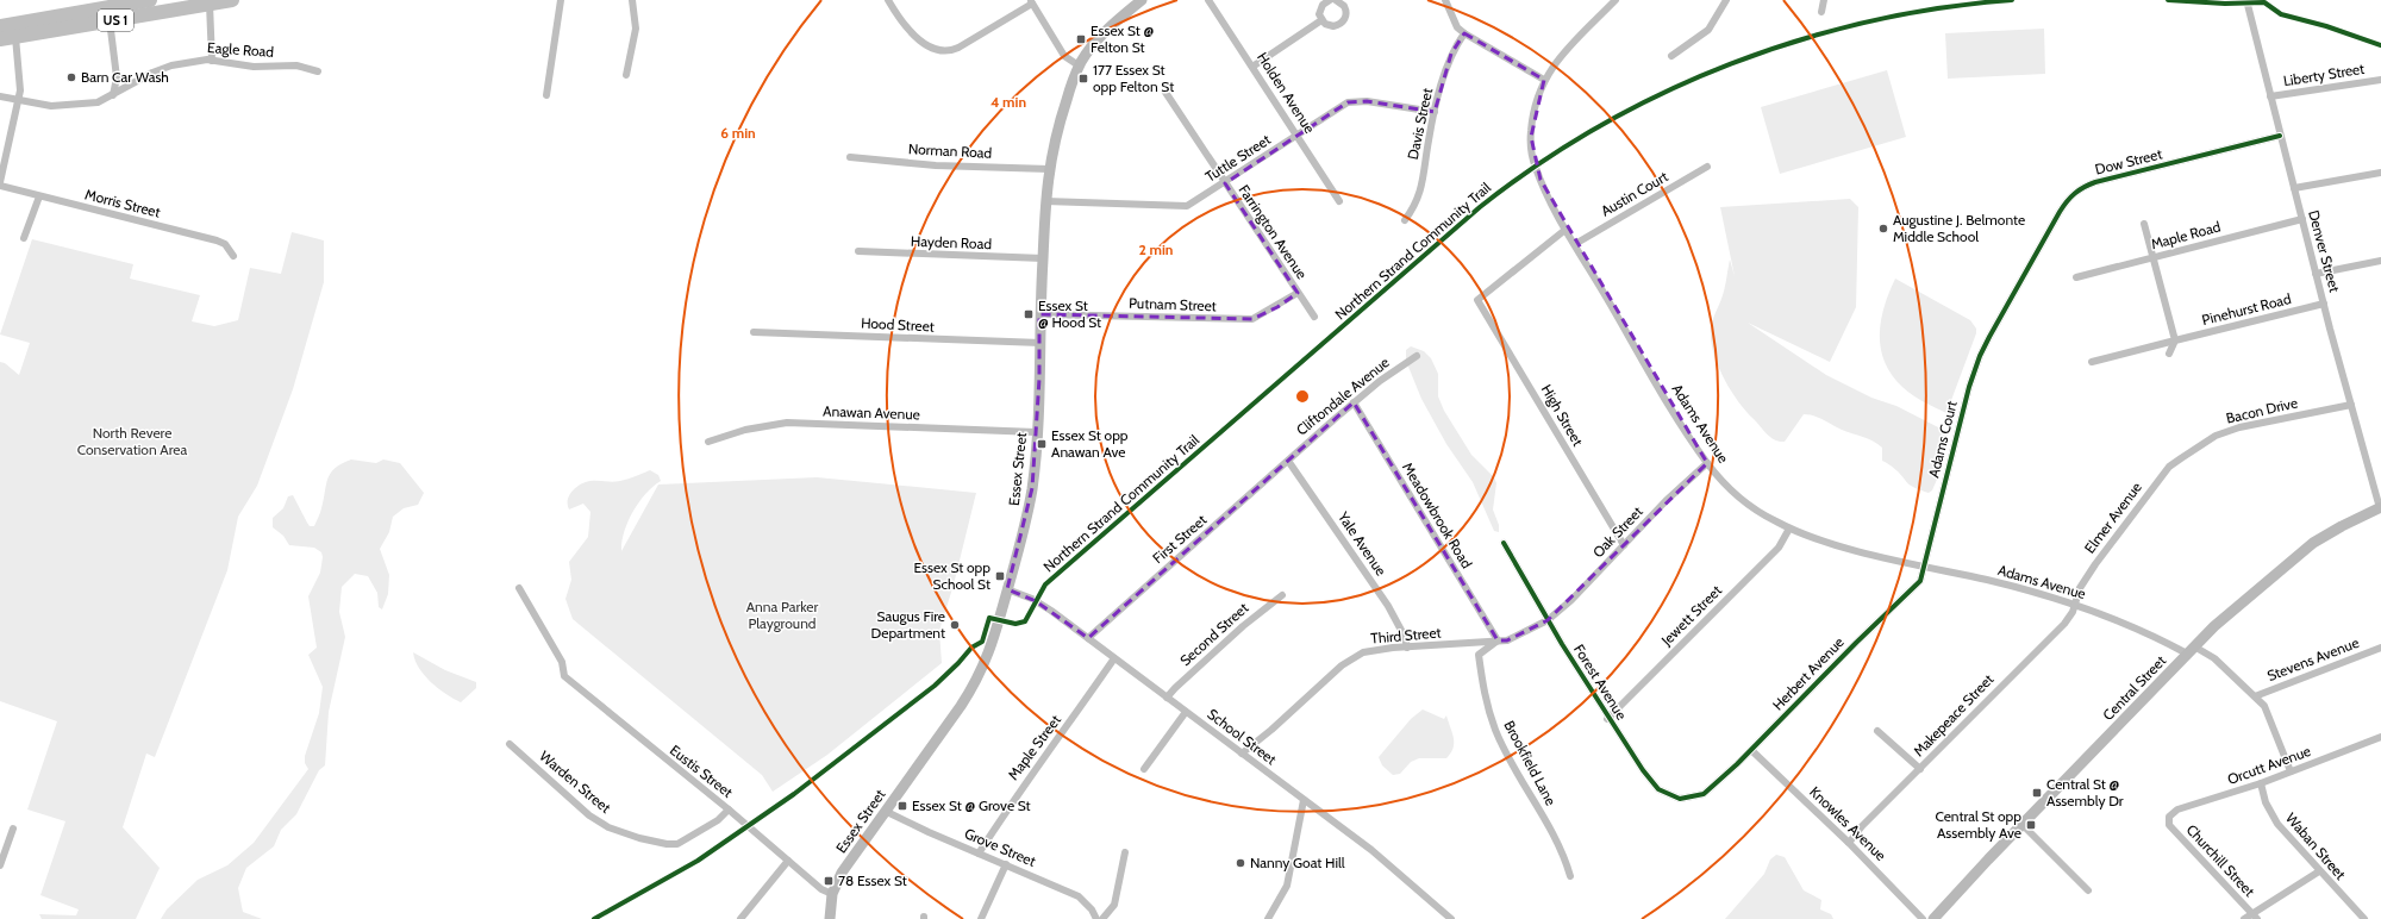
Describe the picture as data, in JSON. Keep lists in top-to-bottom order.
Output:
{
  "streets": {
    "highway": ["US 1"],
    "main road": ["Essex Street", "Central Street"],
    "street": [
      "Eagle Road",
      "Liberty Street",
      "Holden Avenue",
      "Davis Street",
      "Norman Road",
      "Tuttle Street",
      "Dow Street",
      "Austin Court",
      "Morris Street",
      "Farrington Avenue",
      "Maple Road",
      "Hayden Road",
      "Denver Street",
      "Putnam Street",
      "Pinehurst Road",
      "Hood Street",
      "Cliftondale Avenue",
      "Bacon Drive",
      "Anawan Avenue",
      "High Street",
      "Adams Avenue",
      "Adams Court",
      "Meadowbrook Road",
      "Elmer Avenue",
      "Oak Street",
      "First Street",
      "Yale Avenue",
      "Jewett Street",
      "Second Street",
      "Third Street",
      "Stevens Avenue",
      "Herbert Avenue",
      "Forest Avenue",
      "Makepeace Street",
      "School Street",
      "Maple Street",
      "Brookfield Lane",
      "Orcutt Avenue",
      "Eustis Street",
      "Warden Street",
      "Knowles Avenue",
      "Waban Street",
      "Grove Street",
      "Churchill Street"
    ],
    "cycle path": ["Northern Strand Community Trail"]
  },
  "crossings": [
    ["Liberty Street", "Denver Street"],
    ["Holden Avenue", "Tuttle Street"],
    ["Davis Street", "Tuttle Street"],
    ["Norman Road", "Essex Street"],
    ["Tuttle Street", "Farrington Avenue"],
    ["Tuttle Street", "Essex Street"],
    ["Dow Street", "Denver Street"],
    ["Dow Street", "Adams Court"],
    ["Austin Court", "Adams Avenue"],
    ["Farrington Avenue", "Putnam Street"],
    ["Maple Road", "Denver Street"],
    ["Hayden Road", "Essex Street"],
    ["Denver Street", "Pinehurst Road"],
    ["Denver Street", "Bacon Drive"],
    ["Denver Street", "Central Street"],
    ["Putnam Street", "Essex Street"],
    ["Hood Street", "Essex Street"],
    ["Cliftondale Avenue", "Meadowbrook Road"],
    ["Cliftondale Avenue", "First Street"],
    ["Cliftondale Avenue", "Yale Avenue"],
    ["Bacon Drive", "Elmer Avenue"],
    ["Anawan Avenue", "Essex Street"],
    ["High Street", "Adams Avenue"],
    ["High Street", "Oak Street"],
    ["Adams Avenue", "Adams Court"],
    ["Adams Avenue", "Elmer Avenue"],
    ["Adams Avenue", "Oak Street"],
    ["Adams Avenue", "Jewett Street"],
    ["Adams Avenue", "Stevens Avenue"],
    ["Adams Avenue", "Herbert Avenue"],
    ["Adams Avenue", "Central Street"],
    ["Adams Avenue", "Makepeace Street"],
    ["Adams Avenue", "Orcutt Avenue"],
    ["Adams Court", "Herbert Avenue"],
    ["Essex Street", "School Street"],
    ["Essex Street", "Eustis Street"],
    ["Essex Street", "Grove Street"],
    ["Meadowbrook Road", "Third Street"],
    ["Meadowbrook Road", "Brookfield Lane"],
    ["Elmer Avenue", "Makepeace Street"],
    ["Oak Street", "Third Street"],
    ["Oak Street", "Forest Avenue"],
    ["First Street", "Yale Avenue"],
    ["First Street", "School Street"],
    ["Yale Avenue", "Third Street"],
    ["Jewett Street", "Forest Avenue"],
    ["Second Street", "School Street"],
    ["Third Street", "Forest Avenue"],
    ["Third Street", "School Street"],
    ["Third Street", "Brookfield Lane"],
    ["Herbert Avenue", "Forest Avenue"],
    ["Herbert Avenue", "Knowles Avenue"],
    ["Makepeace Street", "Knowles Avenue"],
    ["School Street", "Maple Street"],
    ["Maple Street", "Grove Street"],
    ["Orcutt Avenue", "Waban Street"],
    ["Orcutt Avenue", "Churchill Street"],
    ["Eustis Street", "Warden Street"]
  ],
  "parks": ["North Revere Conservation Area", "Anna Parker Playground"],
  "places": {
    "transit": [
      "Essex St @ Felton St",
      "177 Essex St opp Felton St",
      "Essex St @ Hood St",
      "Essex St opp Anawan Ave",
      "Essex St opp School St",
      "Central St @ Assembly Dr",
      "Essex St @ Grove St",
      "Central St opp Assembly Ave",
      "78 Essex St"
    ],
    "other": [
      "Barn Car Wash",
      "Augustine J. Belmonte Middle School",
      "Saugus Fire Department",
      "Nanny Goat Hill"
    ]
  },
  "rings": ["4 min", "6 min", "2 min"]
}
